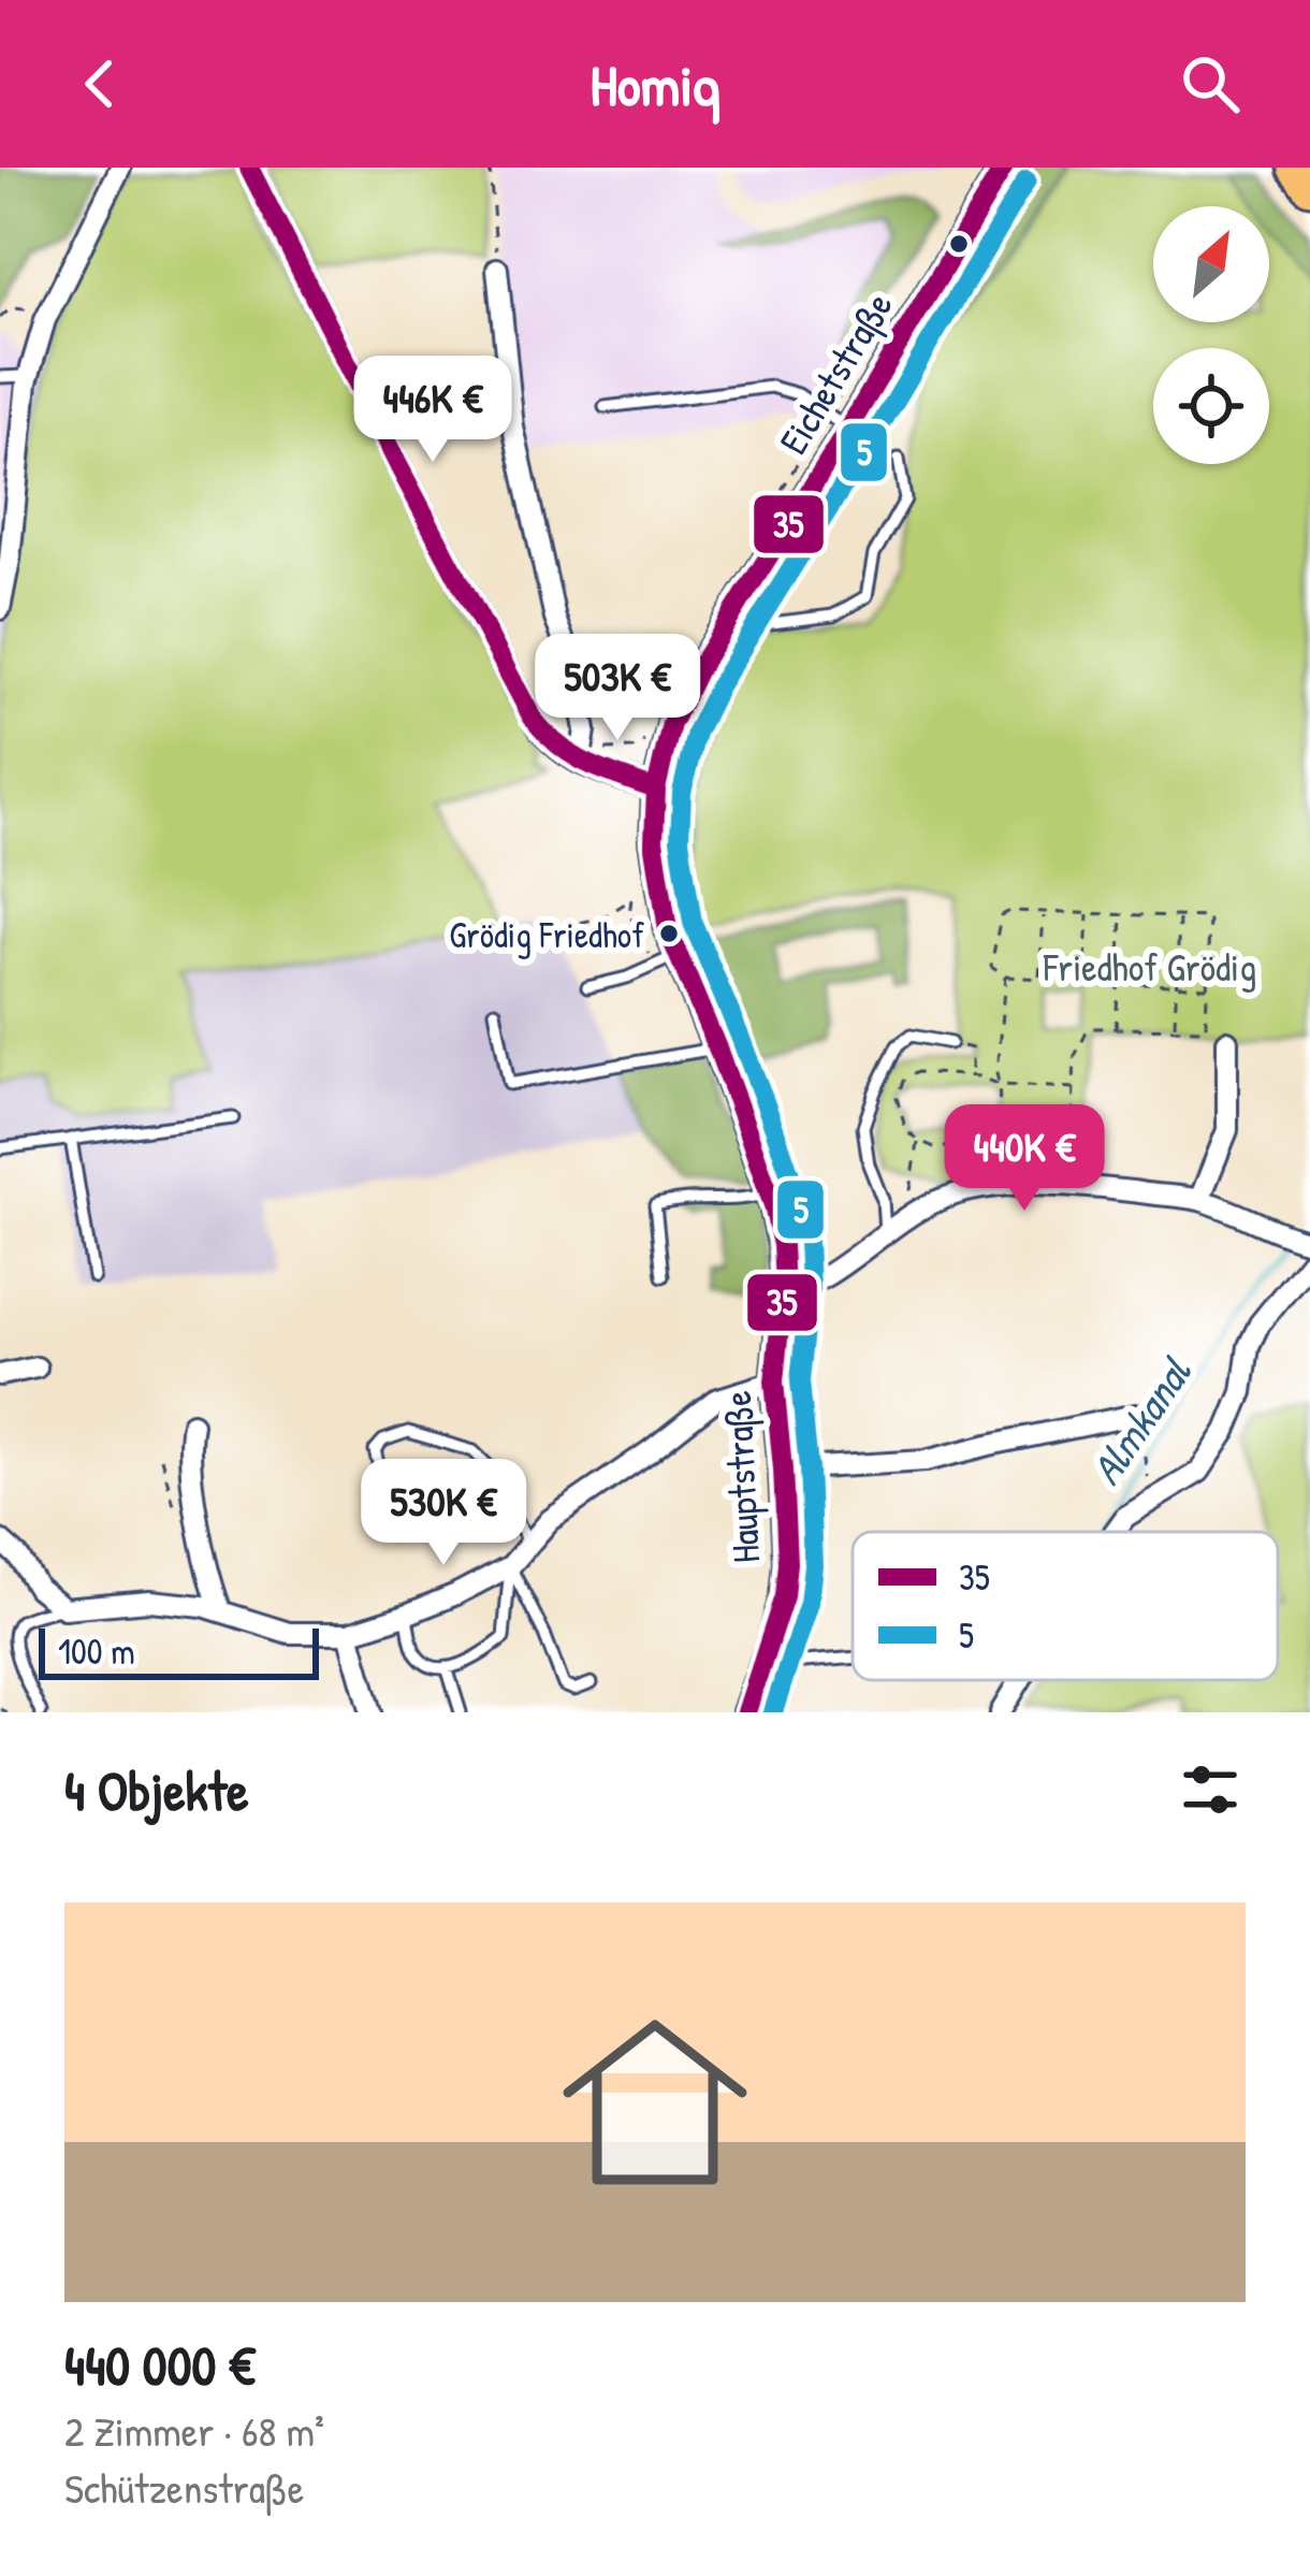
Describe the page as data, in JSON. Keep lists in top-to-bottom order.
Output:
{
  "streets": {
    "main road": ["Eichetstraße", "Hauptstraße"]
  },
  "crossings": [
    ["Eichetstraße", "Hauptstraße"]
  ],
  "water": ["Almkanal"],
  "parks": ["Friedhof Grödig"],
  "places": ["Grödig Friedhof"],
  "lines": ["transit line 35", "transit line 5"],
  "legend": ["35", "5"],
  "scale_bar": "100 m",
  "north": "top right",
  "page": {
    "header": "Homiq",
    "price": [
      "446K €",
      "503K €",
      "440K €",
      "530K €"
    ],
    "scale": "100 m",
    "heading": "4 Objekte",
    "list": [
      {
        "name": "440 000 €",
        "note": "2 Zimmer · 68 m² · Schützenstraße"
      }
    ]
  }
}
